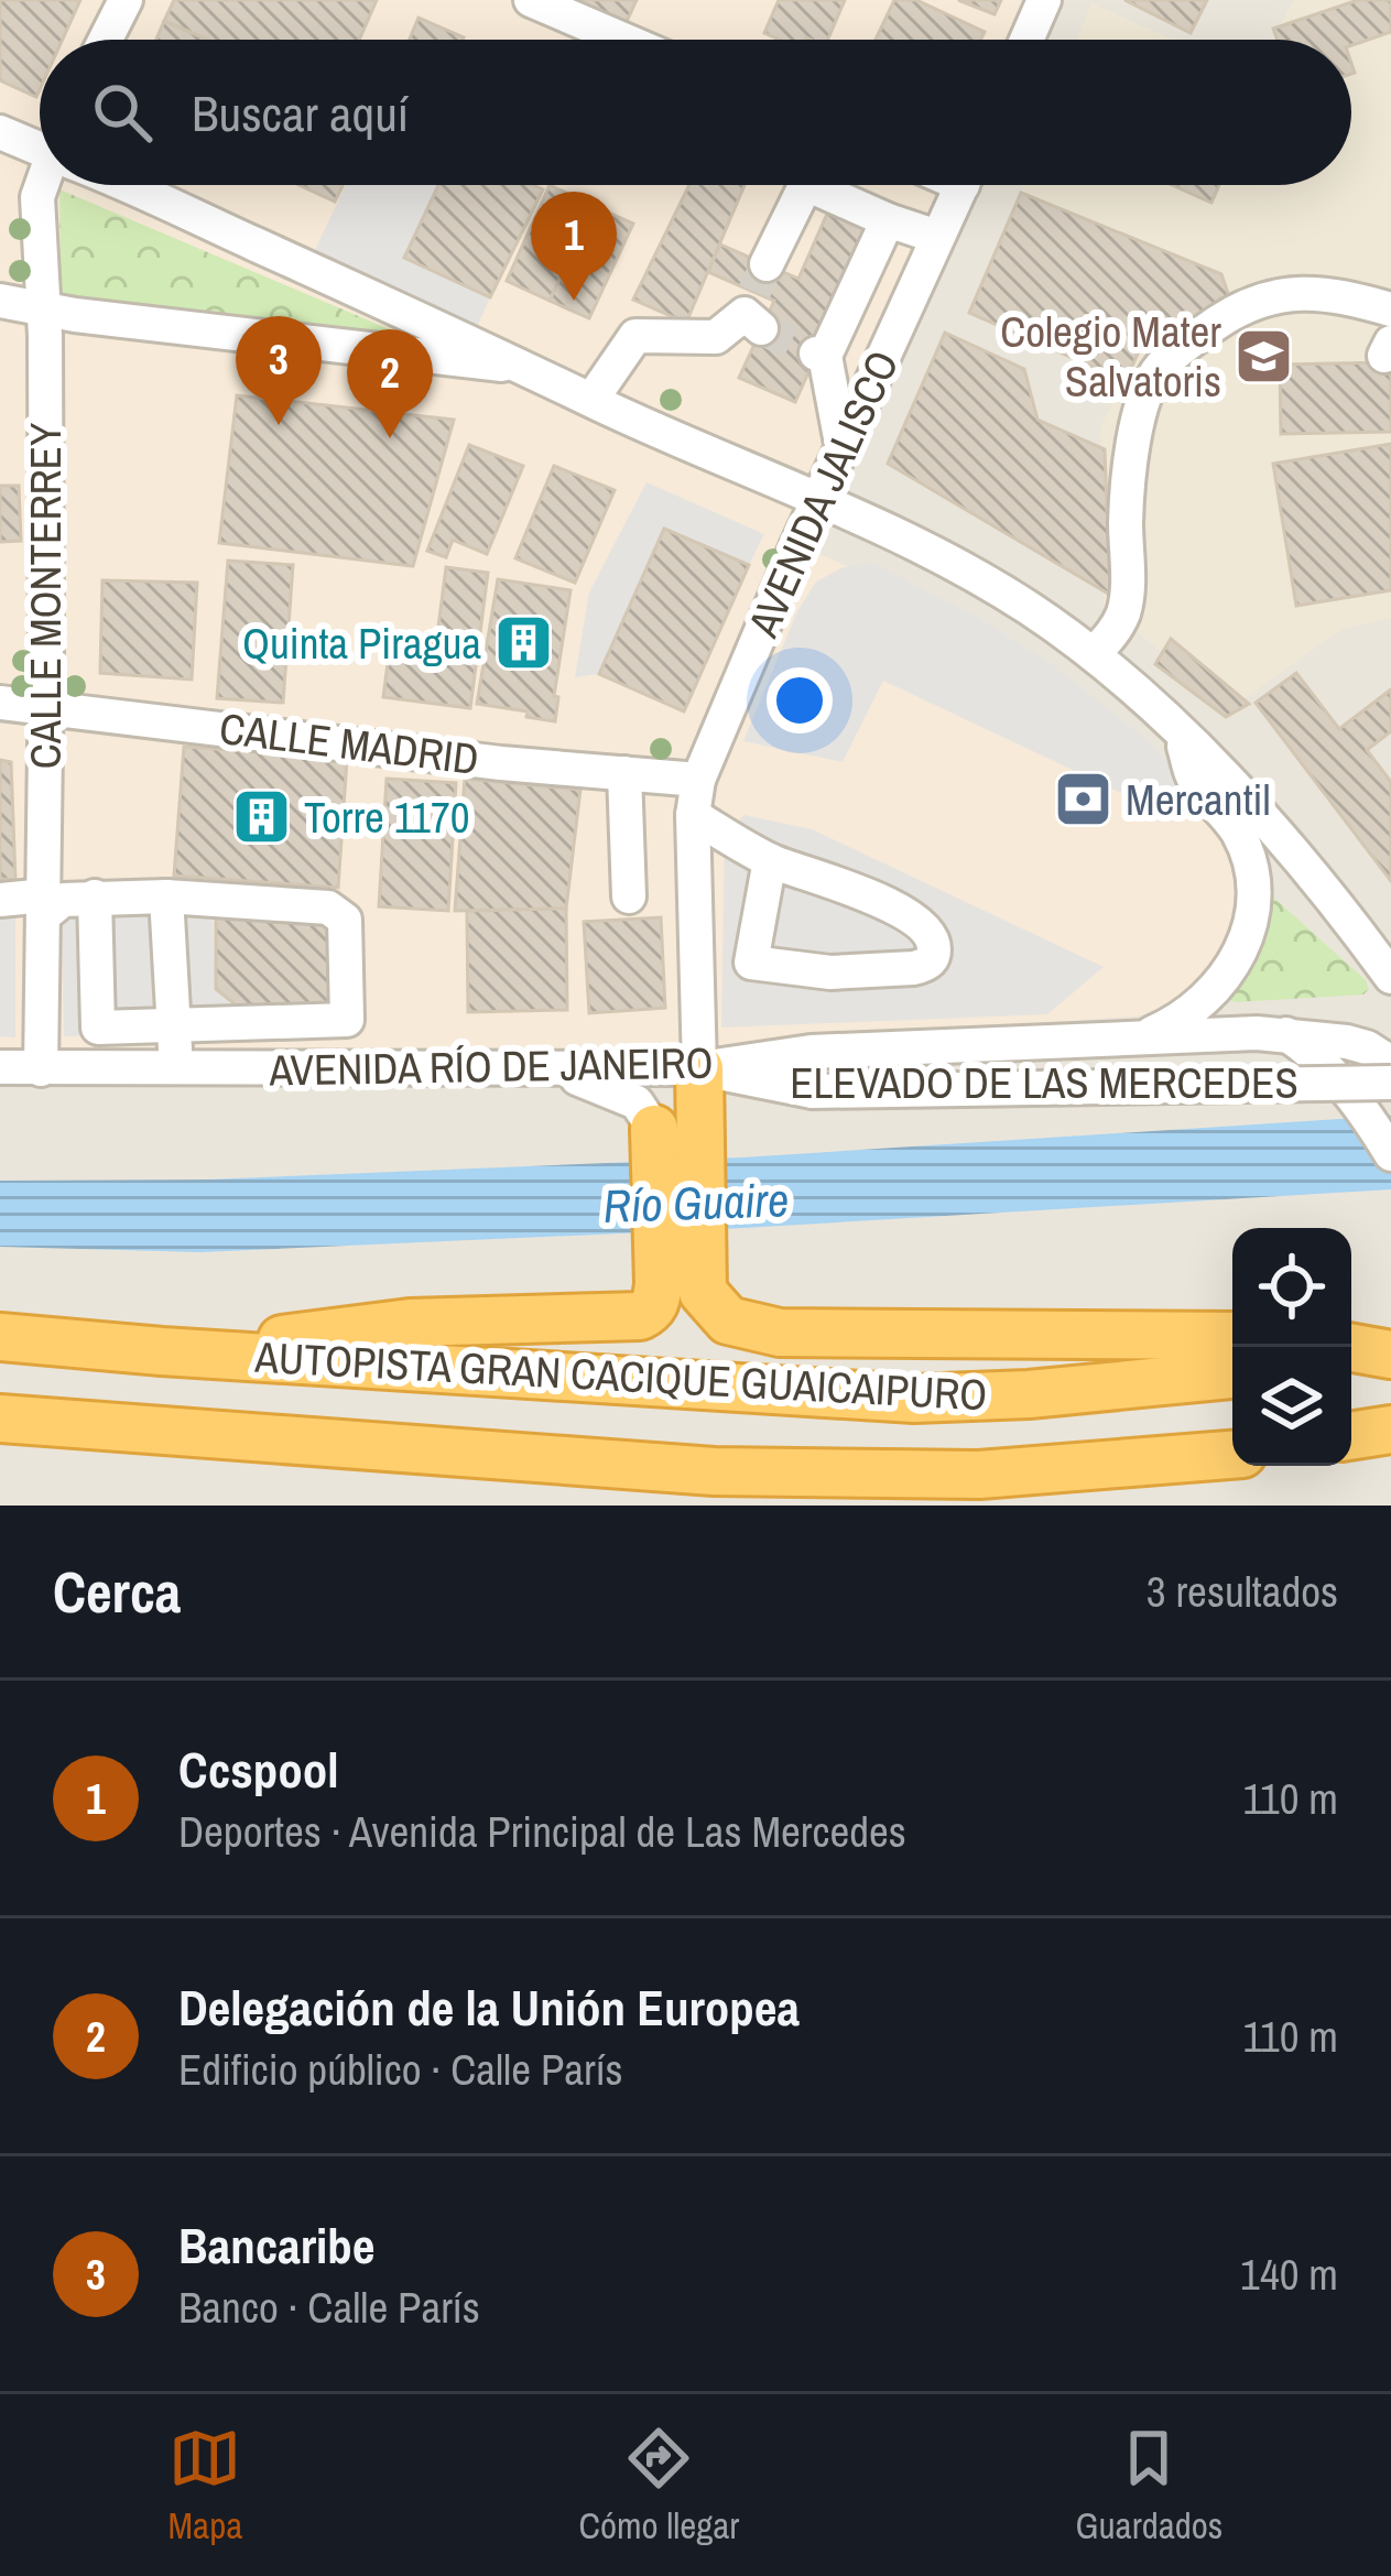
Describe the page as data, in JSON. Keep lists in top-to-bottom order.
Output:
{
  "streets": {
    "highway": ["AUTOPISTA GRAN CACIQUE GUAICAIPURO"],
    "street": [
      "AVENIDA JALISCO",
      "CALLE MONTERREY",
      "CALLE MADRID",
      "AVENIDA RÍO DE JANEIRO",
      "ELEVADO DE LAS MERCEDES"
    ]
  },
  "crossings": [
    ["AVENIDA JALISCO", "CALLE MADRID"],
    ["AVENIDA JALISCO", "AVENIDA RÍO DE JANEIRO"],
    ["AVENIDA JALISCO", "ELEVADO DE LAS MERCEDES"],
    ["CALLE MONTERREY", "CALLE MADRID"],
    ["CALLE MONTERREY", "AVENIDA RÍO DE JANEIRO"],
    ["AVENIDA RÍO DE JANEIRO", "ELEVADO DE LAS MERCEDES"]
  ],
  "water": ["Río Guaire"],
  "places": {
    "school or university": ["Colegio Mater Salvatoris"],
    "building": ["Quinta Piragua", "Torre 1170"],
    "bank": ["Mercantil"]
  },
  "page": {
    "search": "Buscar aquí",
    "pins": ["1", "3", "2"],
    "heading": ["Cerca", "3 resultados"],
    "list": [
      {
        "mark": "1",
        "name": "Ccspool",
        "note": "Deportes · Avenida Principal de Las Mercedes",
        "value": "110 m"
      },
      {
        "mark": "2",
        "name": "Delegación de la Unión Europea",
        "note": "Edificio público · Calle París",
        "value": "110 m"
      },
      {
        "mark": "3",
        "name": "Bancaribe",
        "note": "Banco · Calle París",
        "value": "140 m"
      }
    ],
    "nav": ["Mapa", "Cómo llegar", "Guardados"]
  }
}
